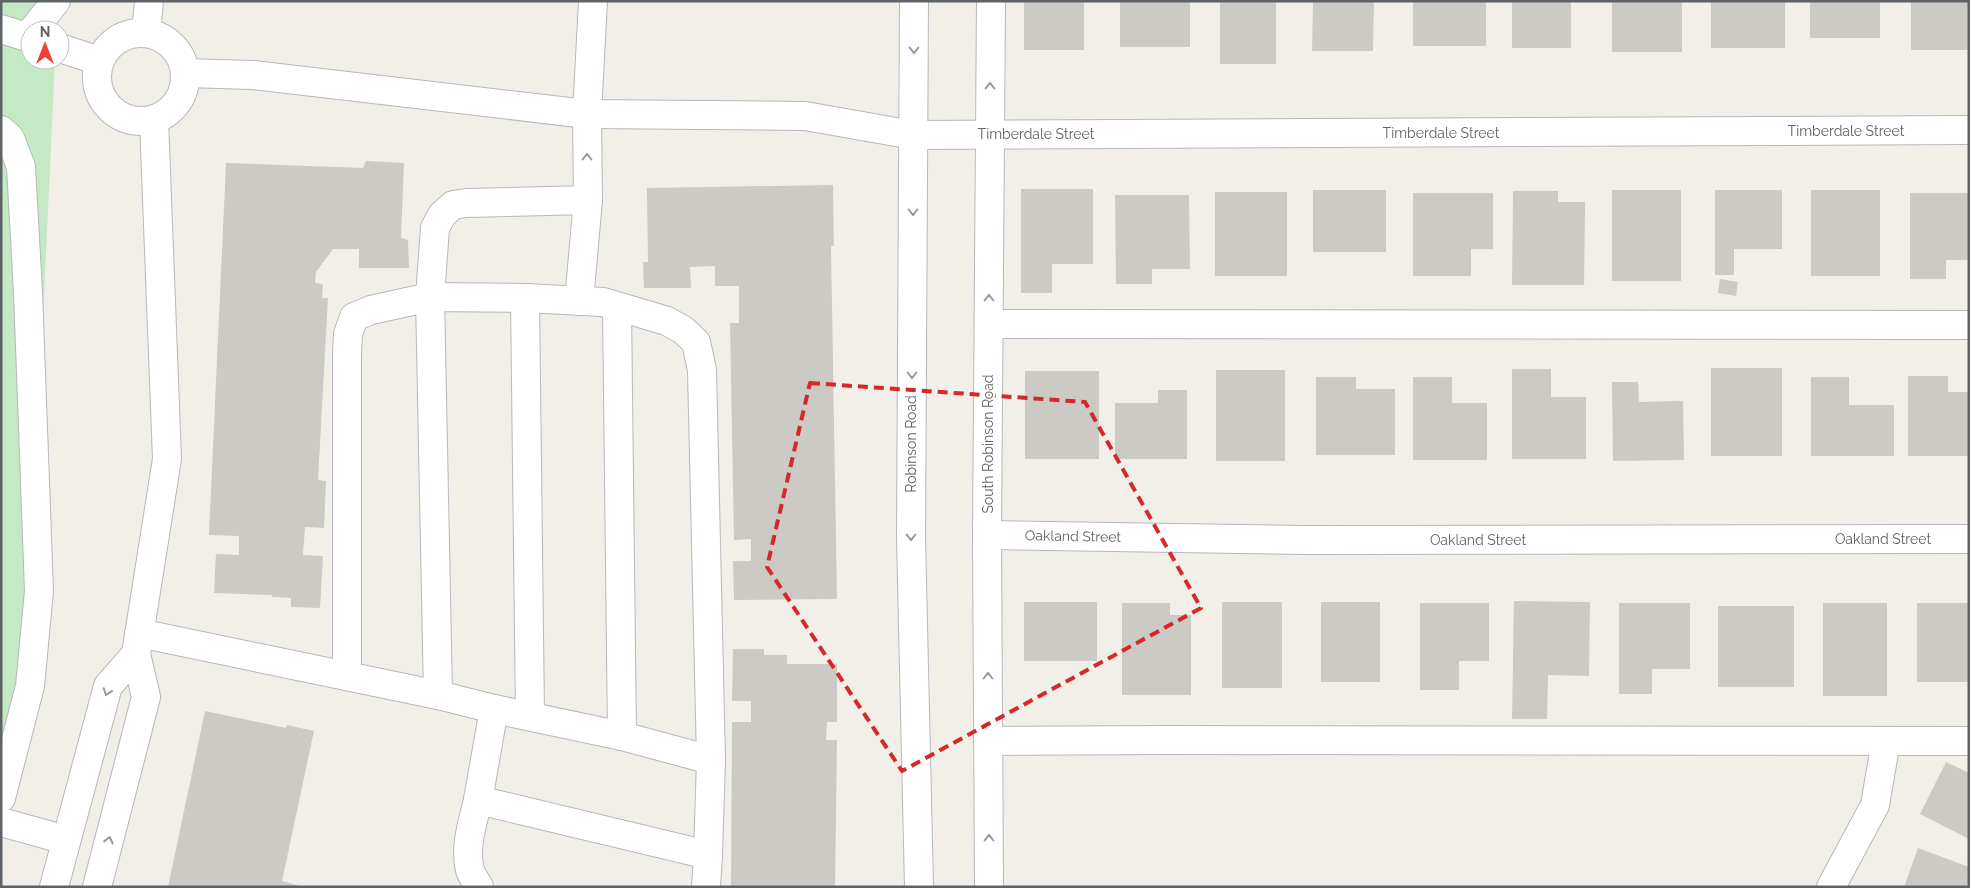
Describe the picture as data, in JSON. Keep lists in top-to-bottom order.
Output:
{
  "streets": {
    "street": [
      "Timberdale Street",
      "Robinson Road",
      "South Robinson Road",
      "Oakland Street"
    ]
  },
  "crossings": [
    ["Timberdale Street", "Robinson Road"],
    ["Timberdale Street", "South Robinson Road"],
    ["South Robinson Road", "Oakland Street"]
  ],
  "one_way": ["Robinson Road", "South Robinson Road"],
  "north": "top"
}
